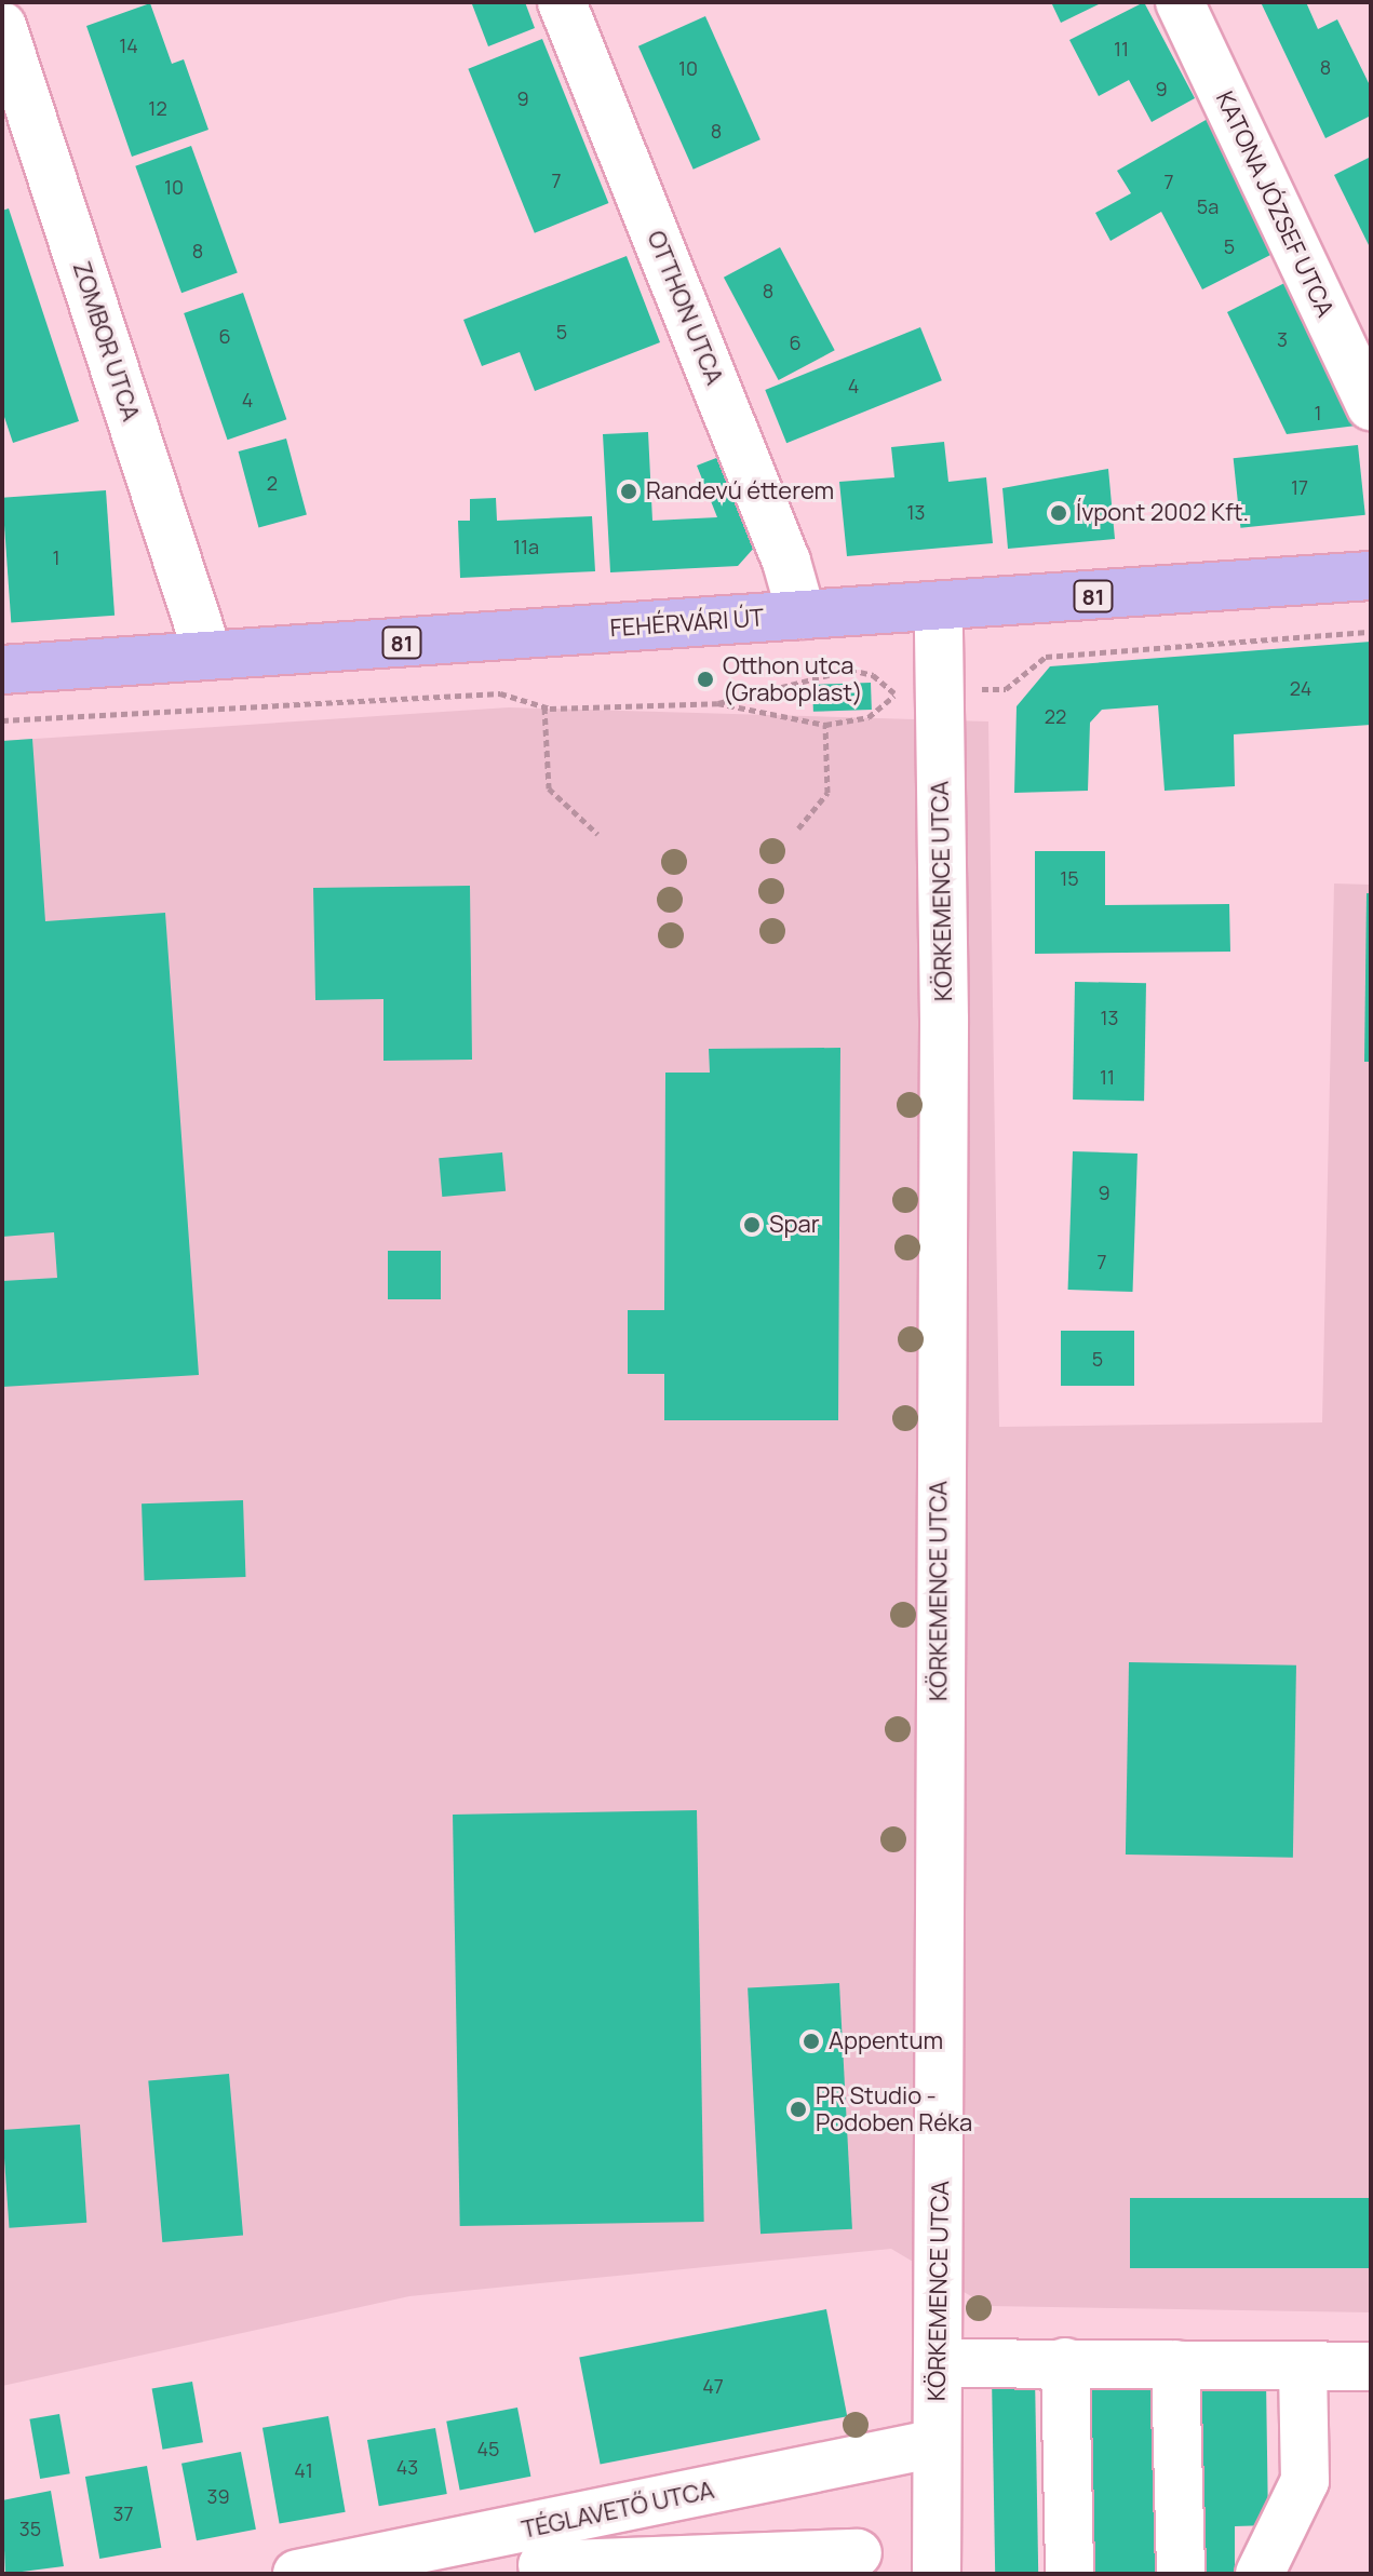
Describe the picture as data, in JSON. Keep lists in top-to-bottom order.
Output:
{
  "streets": {
    "main road": ["81", "FEHÉRVÁRI ÚT"],
    "street": [
      "KATONA JÓZSEF UTCA",
      "OTTHON UTCA",
      "ZOMBOR UTCA",
      "KÖRKEMENCE UTCA",
      "TÉGLAVETŐ UTCA"
    ]
  },
  "crossings": [
    ["OTTHON UTCA", "FEHÉRVÁRI ÚT"],
    ["ZOMBOR UTCA", "FEHÉRVÁRI ÚT"],
    ["FEHÉRVÁRI ÚT", "KÖRKEMENCE UTCA"],
    ["KÖRKEMENCE UTCA", "TÉGLAVETŐ UTCA"]
  ],
  "places": [
    "Randevú étterem",
    "Ívpont 2002 Kft.",
    "Otthon utca (Graboplast)",
    "Spar",
    "Appentum",
    "PR Studio - Podoben Réka"
  ],
  "house_numbers": [
    "14",
    "11",
    "8",
    "10",
    "9",
    "9",
    "12",
    "8",
    "7",
    "7",
    "10",
    "5a",
    "5",
    "8",
    "8",
    "5",
    "6",
    "3",
    "6",
    "4",
    "4",
    "1",
    "2",
    "17",
    "13",
    "11a",
    "1",
    "24",
    "22",
    "15",
    "13",
    "11",
    "9",
    "7",
    "5",
    "47",
    "45",
    "43",
    "41",
    "39",
    "37",
    "35"
  ]
}
